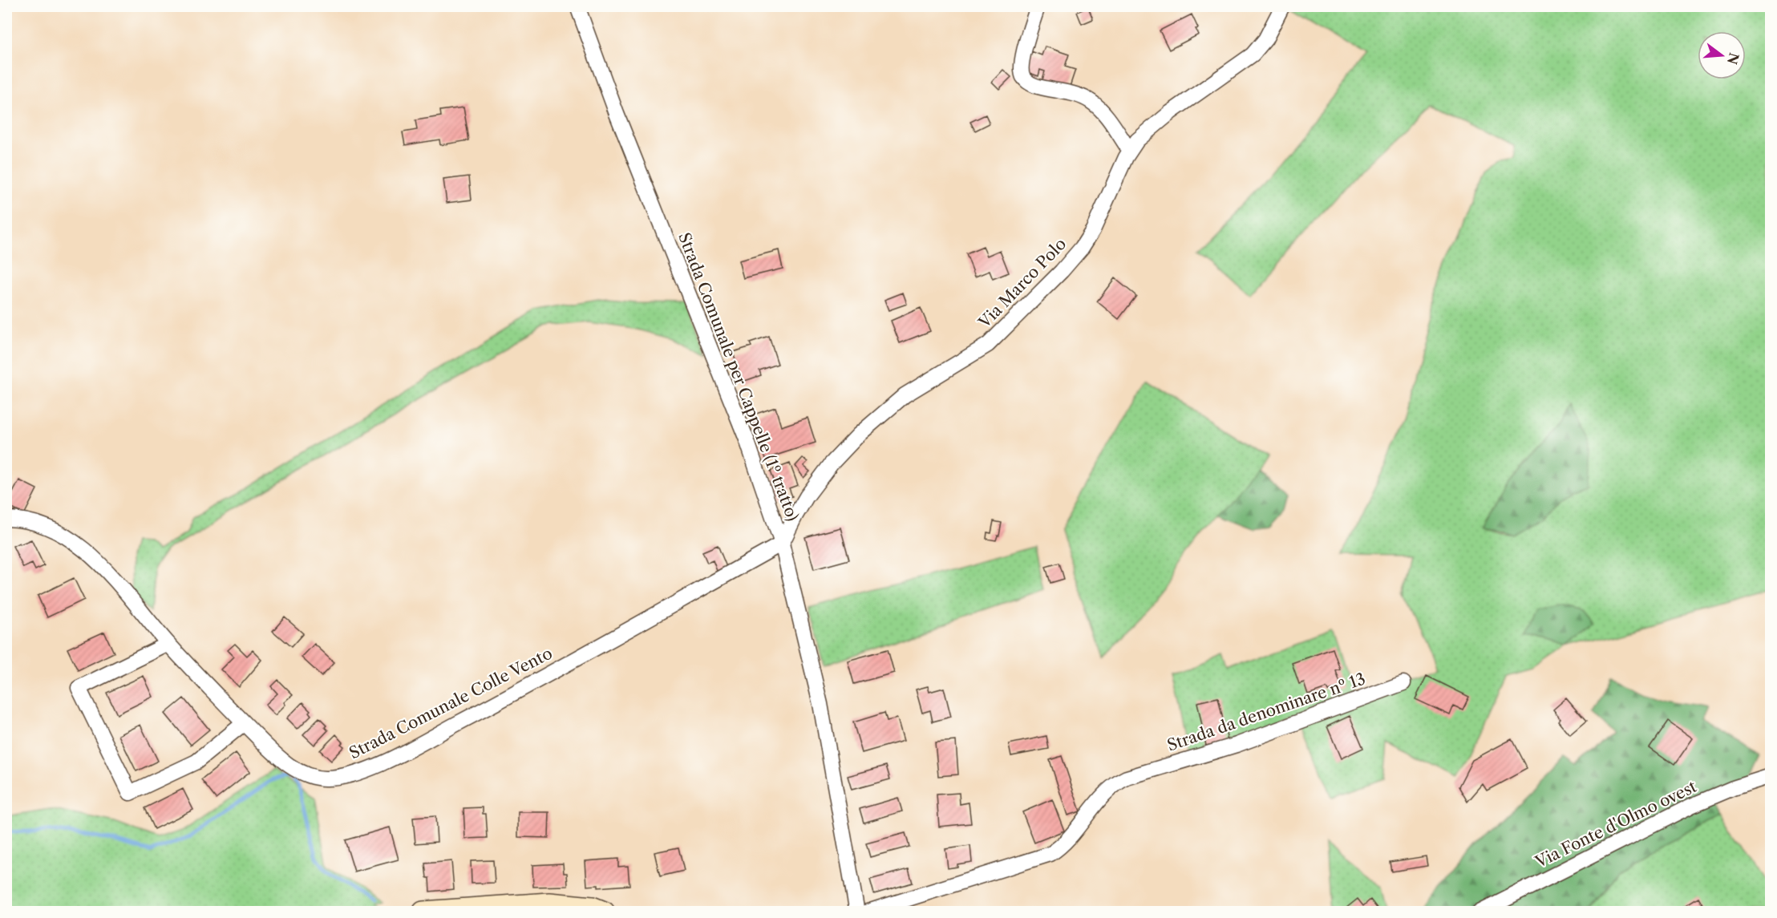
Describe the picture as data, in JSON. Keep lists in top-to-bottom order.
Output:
{
  "streets": {
    "street": [
      "Via Marco Polo",
      "Strada Comunale per Cappelle (1º tratto)",
      "Strada Comunale Colle Vento",
      "Strada da denominare nº 13",
      "Via Fonte d'Olmo ovest"
    ]
  },
  "crossings": [
    ["Via Marco Polo", "Strada Comunale per Cappelle (1º tratto)"],
    ["Via Marco Polo", "Strada Comunale Colle Vento"],
    ["Strada Comunale per Cappelle (1º tratto)", "Strada Comunale Colle Vento"]
  ],
  "north": "right"
}
